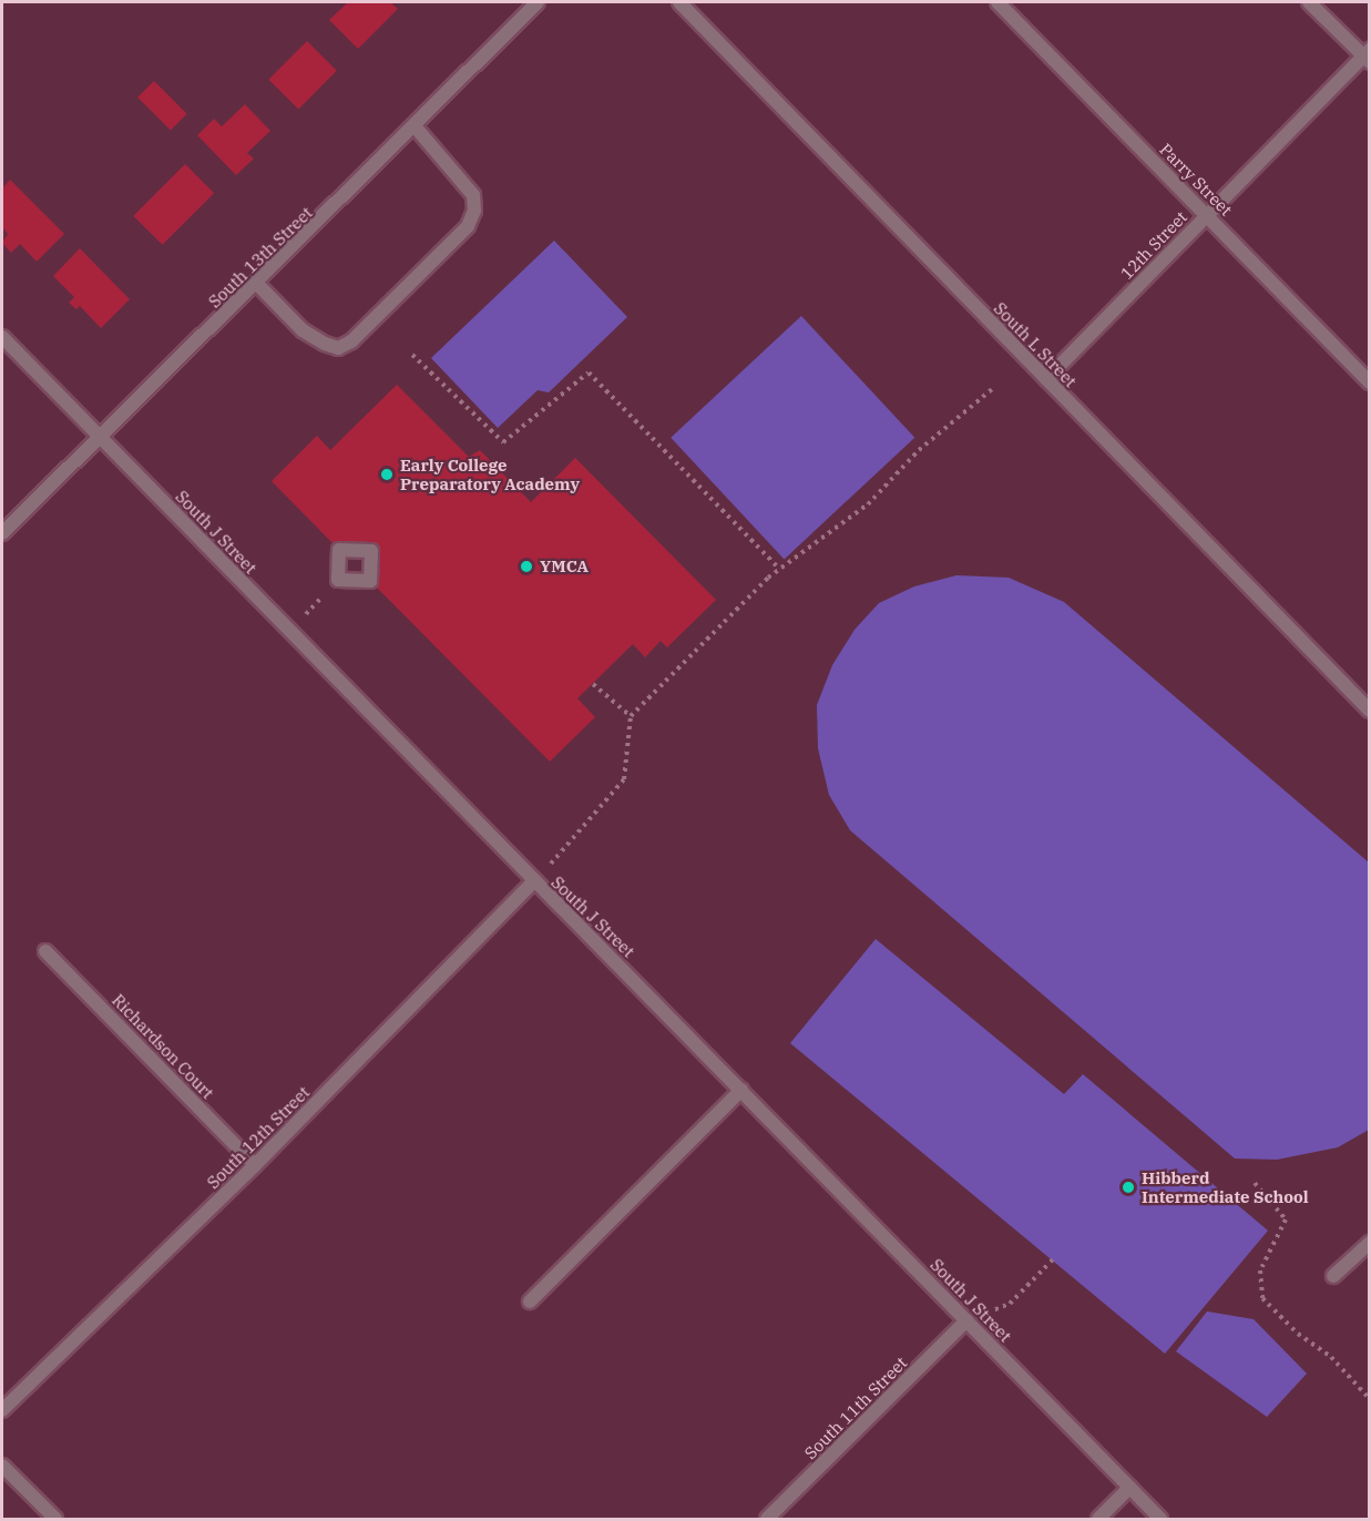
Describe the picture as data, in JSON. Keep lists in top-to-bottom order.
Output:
{
  "streets": {
    "street": [
      "Parry Street",
      "12th Street",
      "South 13th Street",
      "South L Street",
      "South J Street",
      "Richardson Court",
      "South 12th Street",
      "South 11th Street"
    ]
  },
  "crossings": [
    ["Parry Street", "12th Street"],
    ["12th Street", "South L Street"],
    ["South 13th Street", "South J Street"],
    ["South J Street", "South 12th Street"],
    ["South J Street", "South 11th Street"],
    ["Richardson Court", "South 12th Street"]
  ],
  "places": ["Early College Preparatory Academy", "YMCA", "Hibberd Intermediate School"]
}
